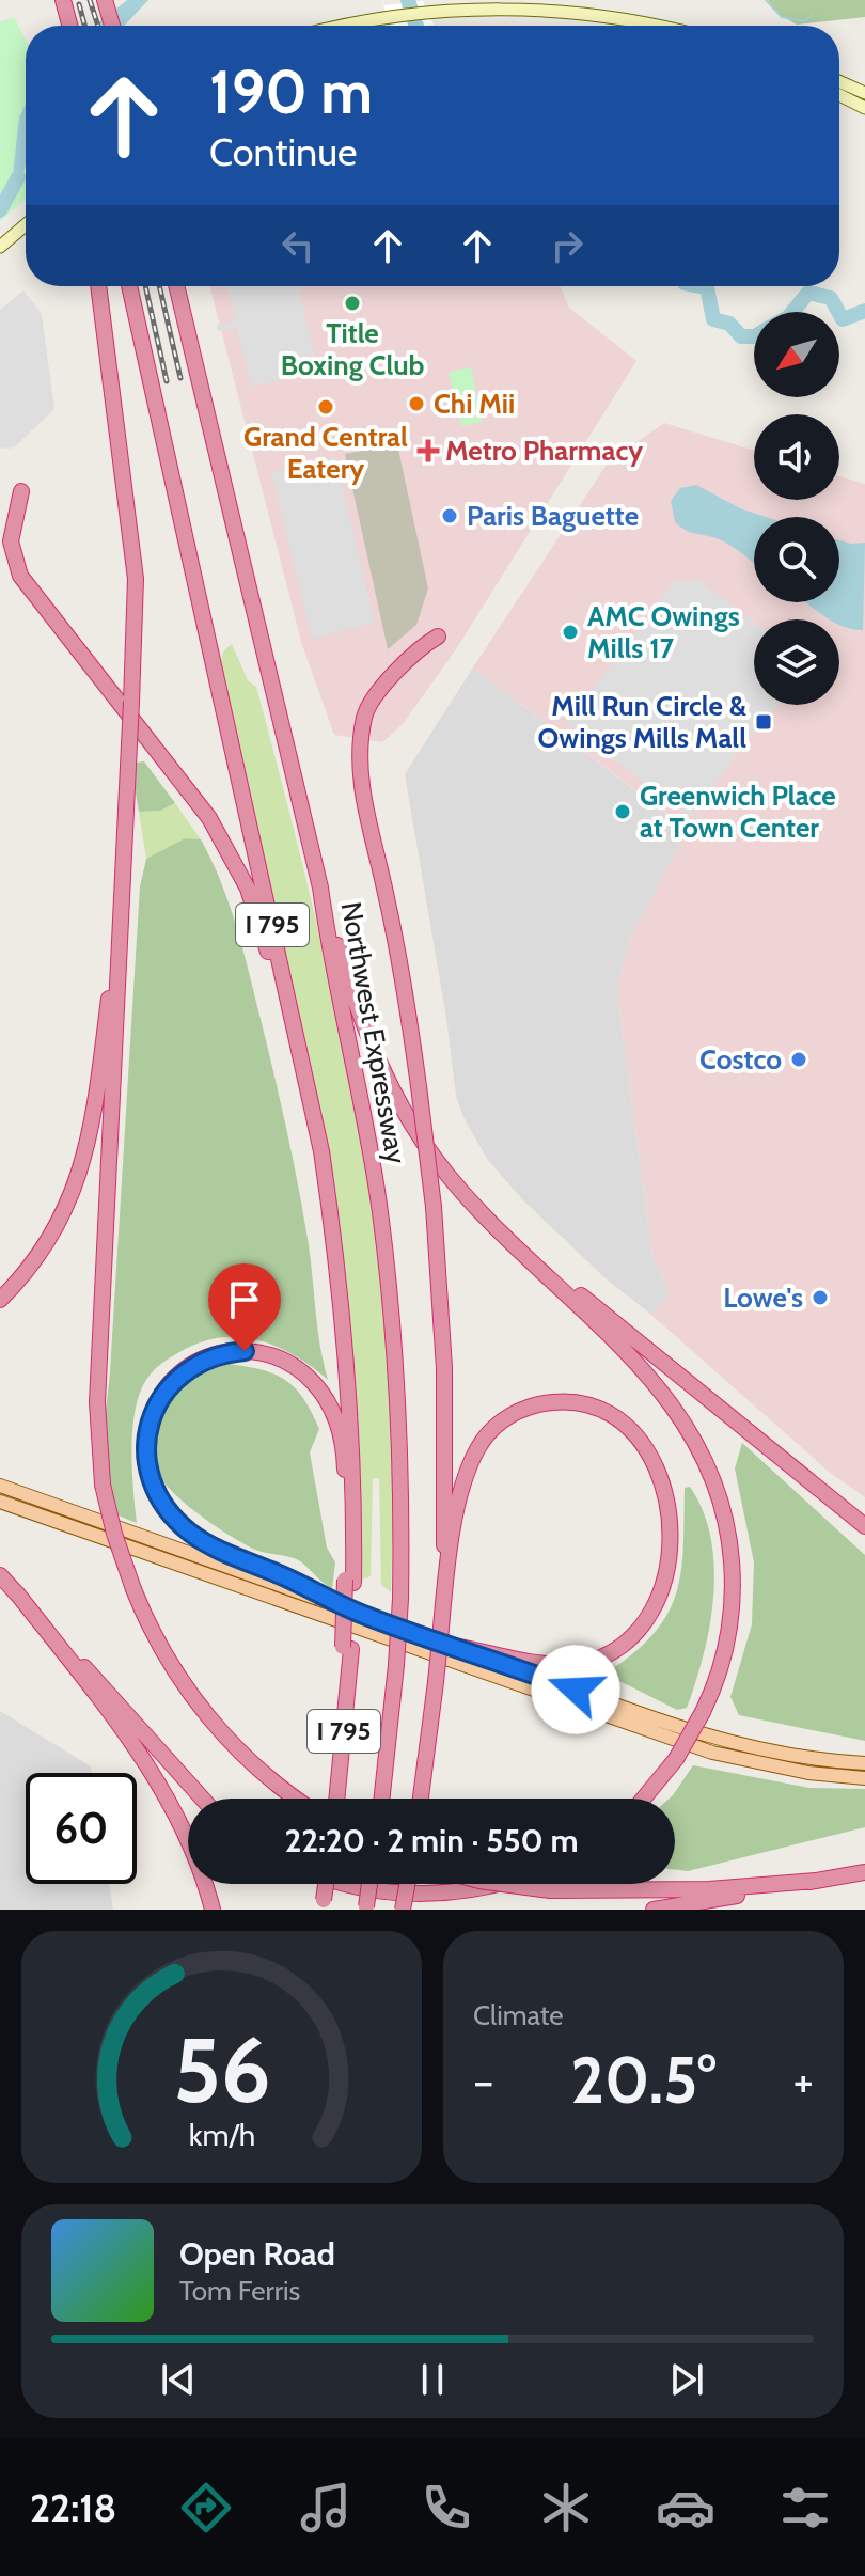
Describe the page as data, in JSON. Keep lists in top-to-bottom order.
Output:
{
  "streets": {
    "highway": ["I 795", "Northwest Expressway"]
  },
  "places": {
    "other": [
      "Title Boxing Club",
      "Chi Mii",
      "Grand Central Eatery",
      "Paris Baguette",
      "AMC Owings Mills 17",
      "Greenwich Place at Town Center",
      "Costco",
      "Lowe's"
    ],
    "health": ["Metro Pharmacy"],
    "transit": ["Mill Run Circle & Owings Mills Mall"]
  },
  "north": "bottom left",
  "page": {
    "turn": ["190 m", "Continue"],
    "limit": "60",
    "trip": "22:20 · 2 min · 550 m",
    "tile": "Climate",
    "heat": ["−", "20.5°", "+"],
    "song": ["Open Road", "Tom Ferris"],
    "tabs": "22:18",
    "gauge": ["56", "km/h"]
  }
}
